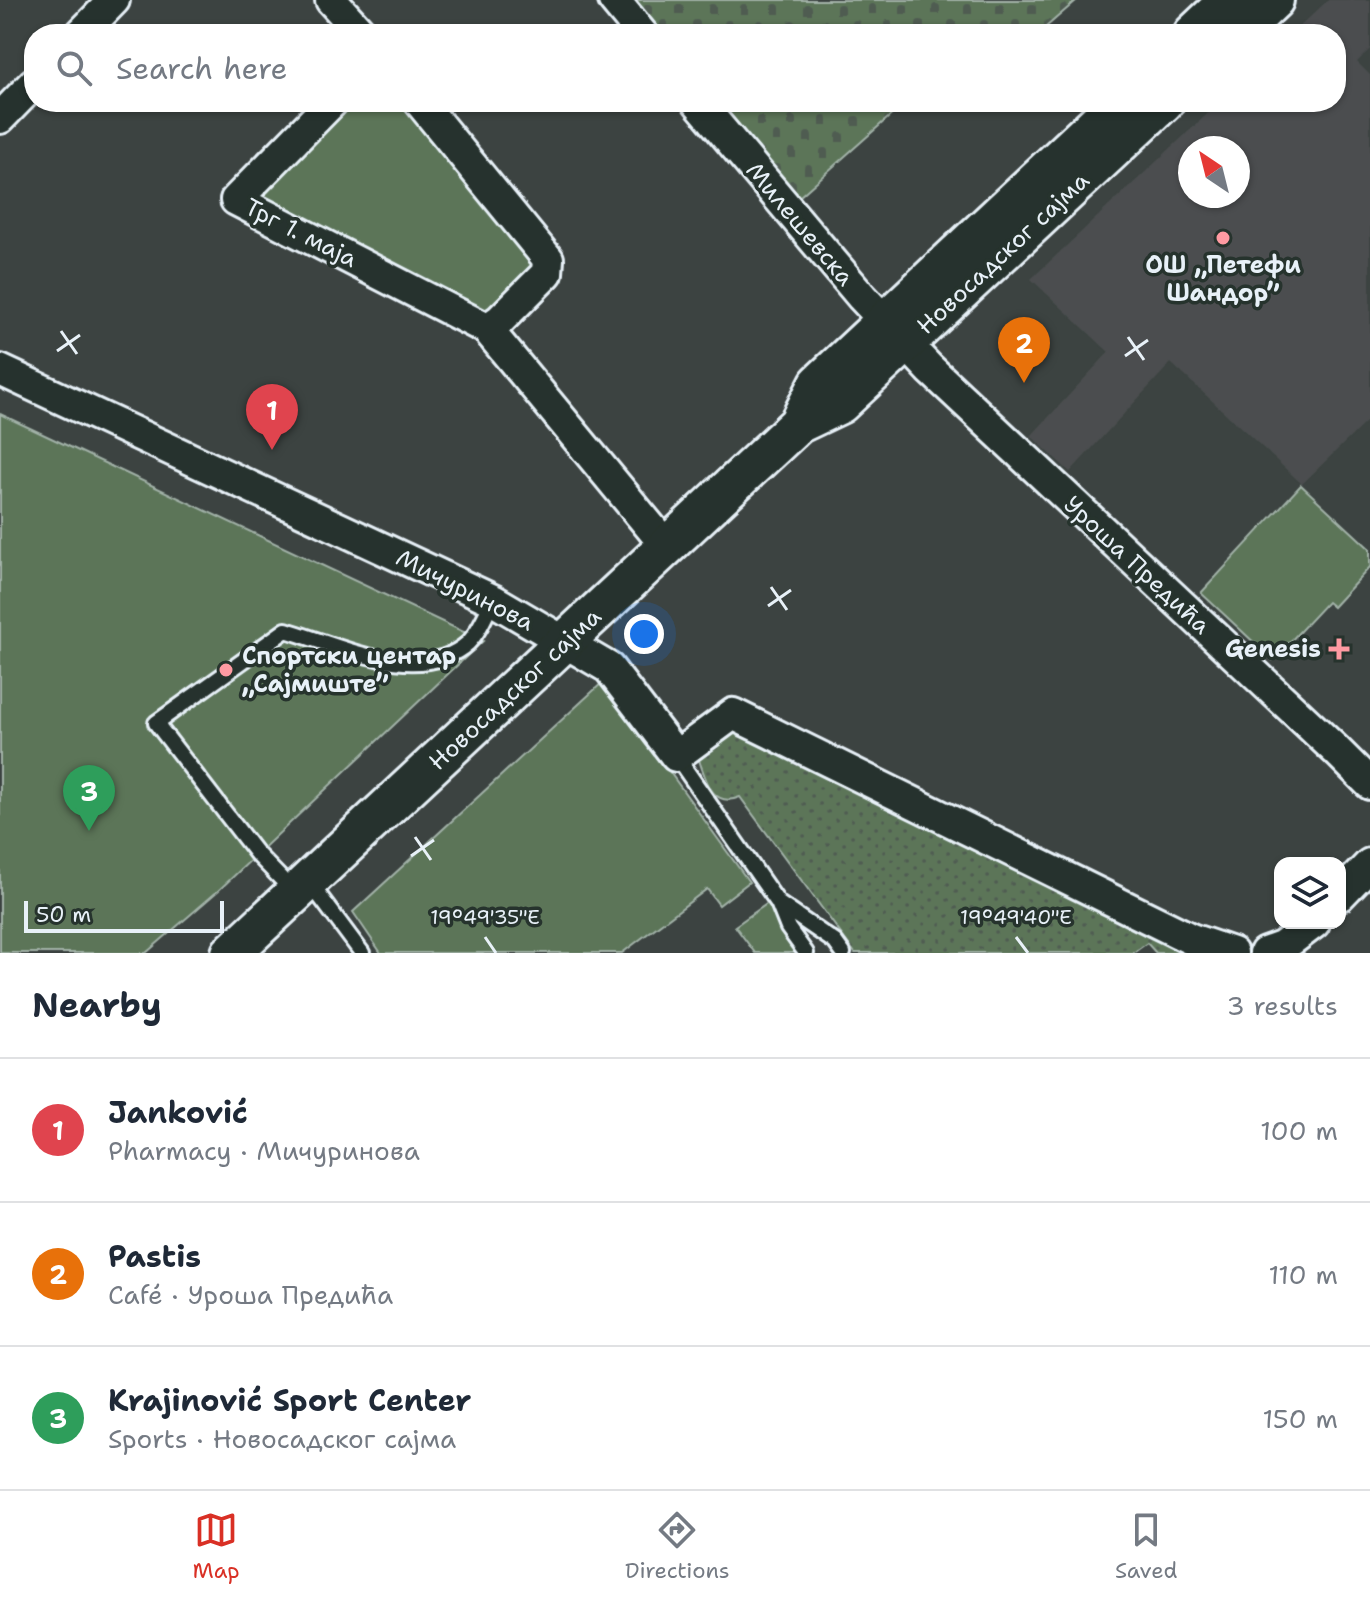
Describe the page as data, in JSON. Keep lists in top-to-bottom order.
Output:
{
  "streets": {
    "street": [
      "Милешевска",
      "Трг 1. маја",
      "Новосадског сајма",
      "Уроша Предића",
      "Мичуринова"
    ]
  },
  "crossings": [
    ["Милешевска", "Новосадског сајма"],
    ["Милешевска", "Уроша Предића"],
    ["Трг 1. маја", "Новосадског сајма"],
    ["Новосадског сајма", "Уроша Предића"],
    ["Новосадског сајма", "Мичуринова"]
  ],
  "places": {
    "other": ["ОШ „Петефи Шандор”", "Спортски центар „Сајмиште”"],
    "health": ["Genesis"]
  },
  "scale_bar": "50 m",
  "north": "top left",
  "page": {
    "search": "Search here",
    "pins": ["2", "1", "3"],
    "scale": "50 m",
    "heading": ["Nearby", "3 results"],
    "list": [
      {
        "mark": "1",
        "name": "Janković",
        "note": "Pharmacy · Мичуринова",
        "value": "100 m"
      },
      {
        "mark": "2",
        "name": "Pastis",
        "note": "Café · Уроша Предића",
        "value": "110 m"
      },
      {
        "mark": "3",
        "name": "Krajinović Sport Center",
        "note": "Sports · Новосадског сајма",
        "value": "150 m"
      }
    ],
    "nav": ["Map", "Directions", "Saved"]
  },
  "coordinates": ["19°49'35\"E", "19°49'40\"E"]
}
